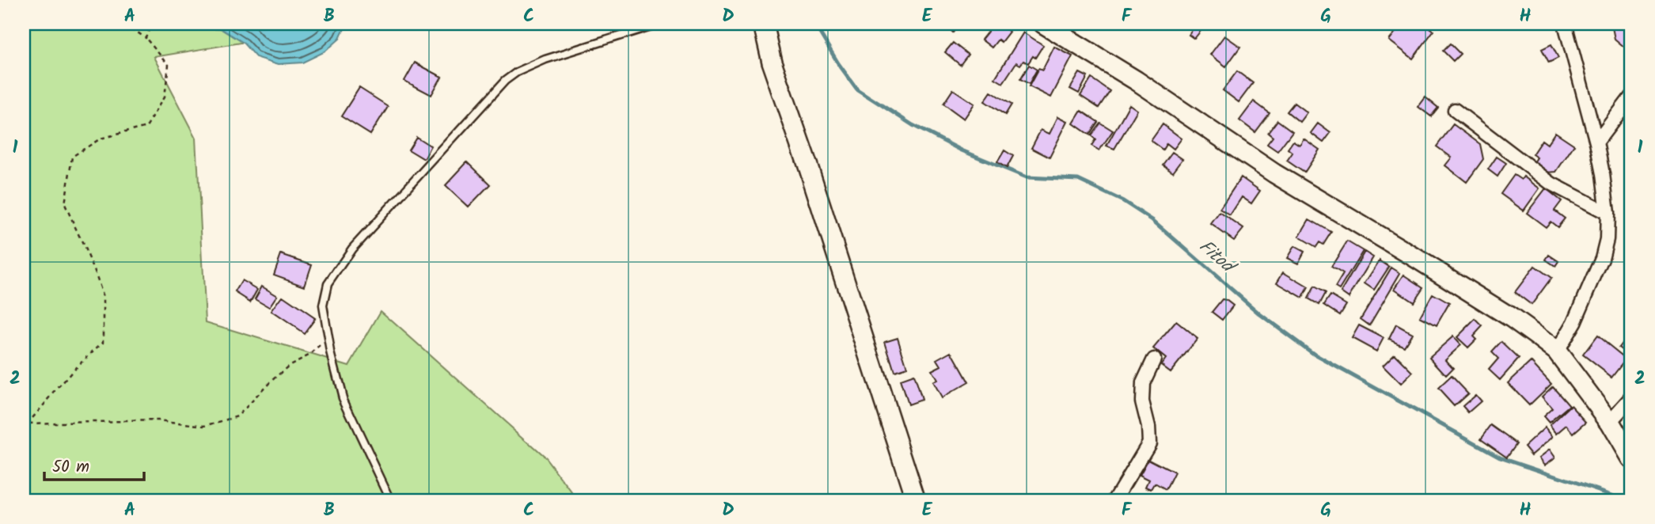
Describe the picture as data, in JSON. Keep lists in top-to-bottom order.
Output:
{
  "water": ["Fitod"],
  "scale_bar": "50 m",
  "grid": {
    "columns": [
      "A",
      "B",
      "C",
      "D",
      "E",
      "F",
      "G",
      "H"
    ],
    "rows": ["1", "2"]
  }
}
